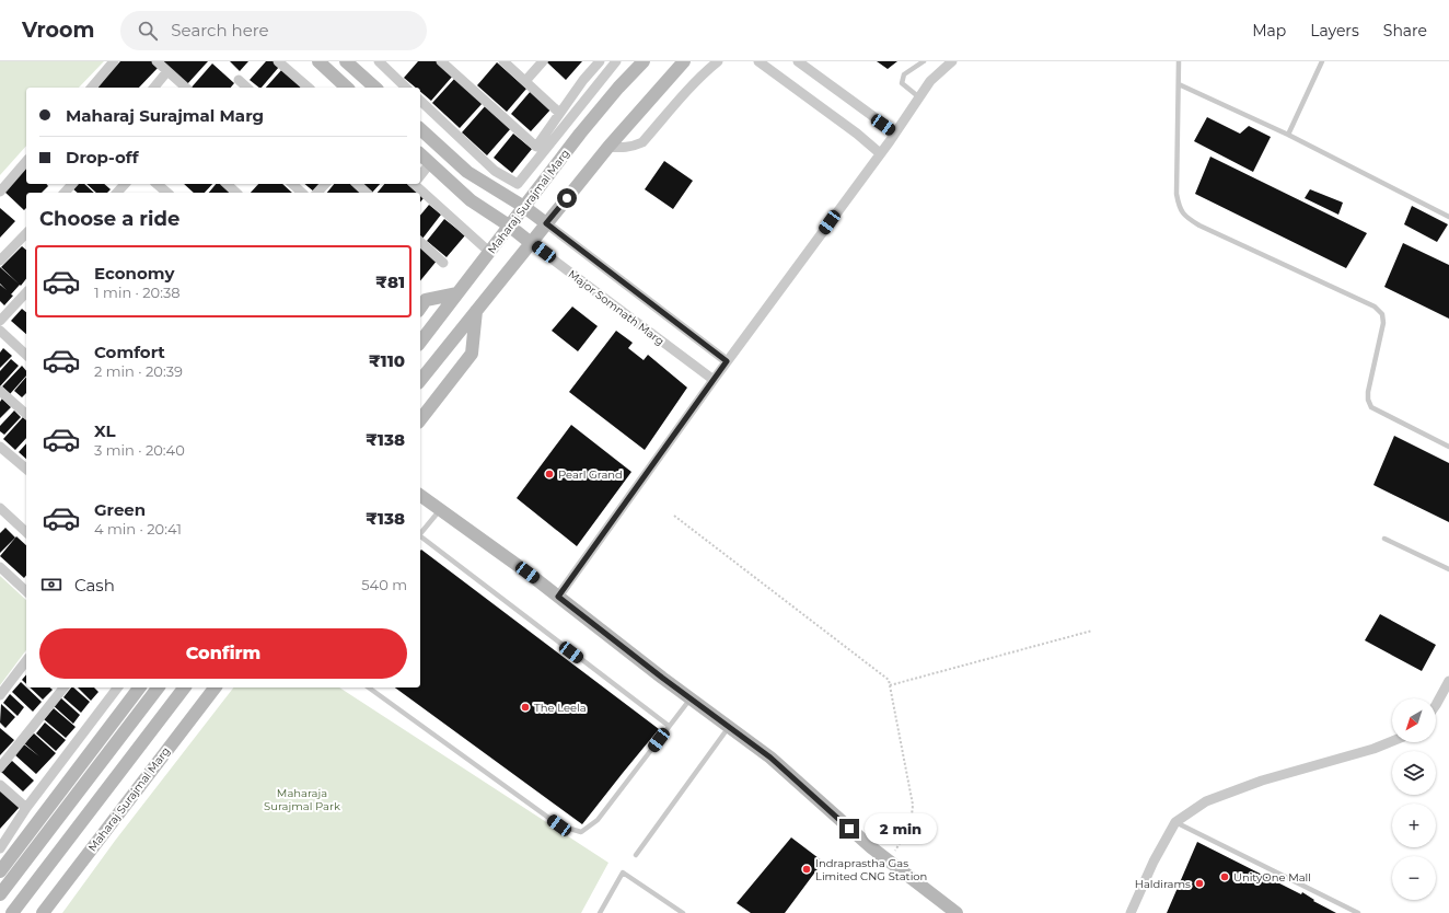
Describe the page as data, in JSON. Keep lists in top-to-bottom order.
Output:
{
  "streets": {
    "main road": ["Maharaj Surajmal Marg", "Major Somnath Marg"]
  },
  "crossings": [
    ["Maharaj Surajmal Marg", "Major Somnath Marg"]
  ],
  "parks": ["Maharaja Surajmal Park"],
  "places": [
    "Pearl Grand",
    "The Leela",
    "Indraprastha Gas Limited CNG Station",
    "UnityOne Mall",
    "Haldirams"
  ],
  "north": "bottom left",
  "page": {
    "header": "Vroom",
    "search": "Search here",
    "nav": ["Map", "Layers", "Share"],
    "banner": ["Maharaj Surajmal Marg", "Drop-off"],
    "heading": "Choose a ride",
    "list": [
      {
        "name": "Economy",
        "note": "1 min · 20:38",
        "value": "₹81"
      },
      {
        "name": "Comfort",
        "note": "2 min · 20:39",
        "value": "₹110"
      },
      {
        "name": "XL",
        "note": "3 min · 20:40",
        "value": "₹138"
      },
      {
        "name": "Green",
        "note": "4 min · 20:41",
        "value": "₹138"
      }
    ],
    "pay": ["Cash", "540 m"],
    "buttons": "Confirm",
    "map_buttons": ["+", "−"],
    "bubble": "2 min"
  }
}
